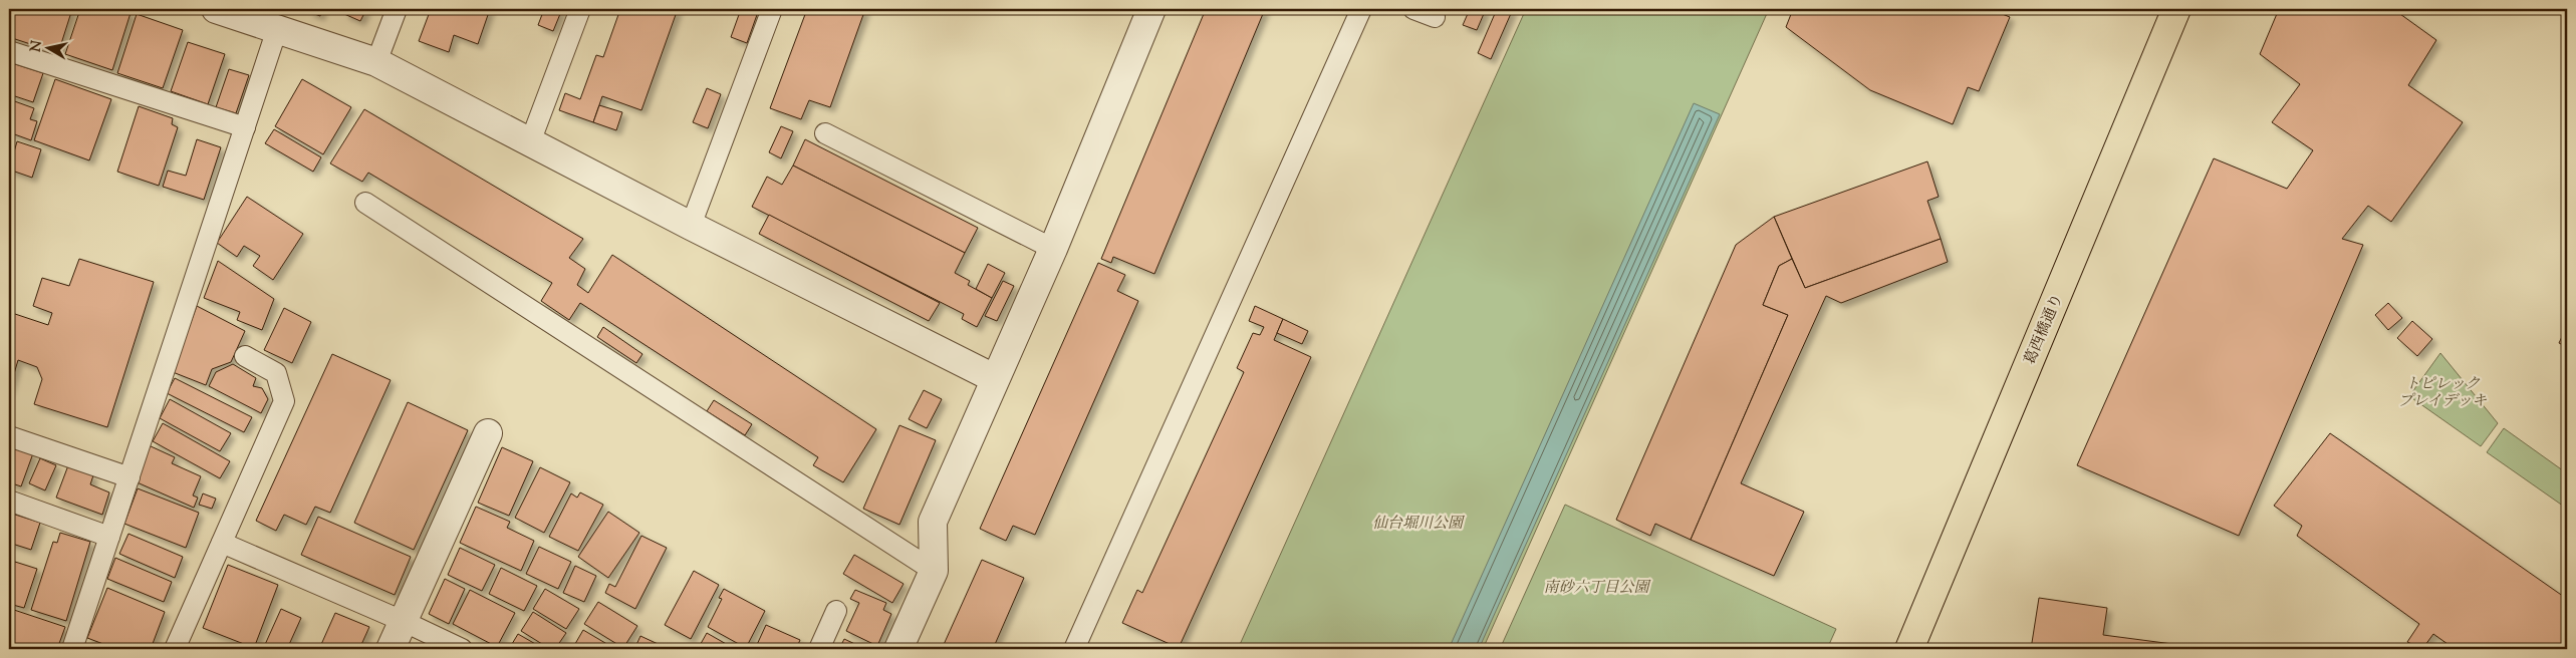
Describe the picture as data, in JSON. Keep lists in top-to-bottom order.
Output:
{
  "streets": {
    "main road": ["葛西橋通り"]
  },
  "parks": ["トピレック プレイデッキ", "仙台堀川公園", "南砂六丁目公園"],
  "north": "left"
}
